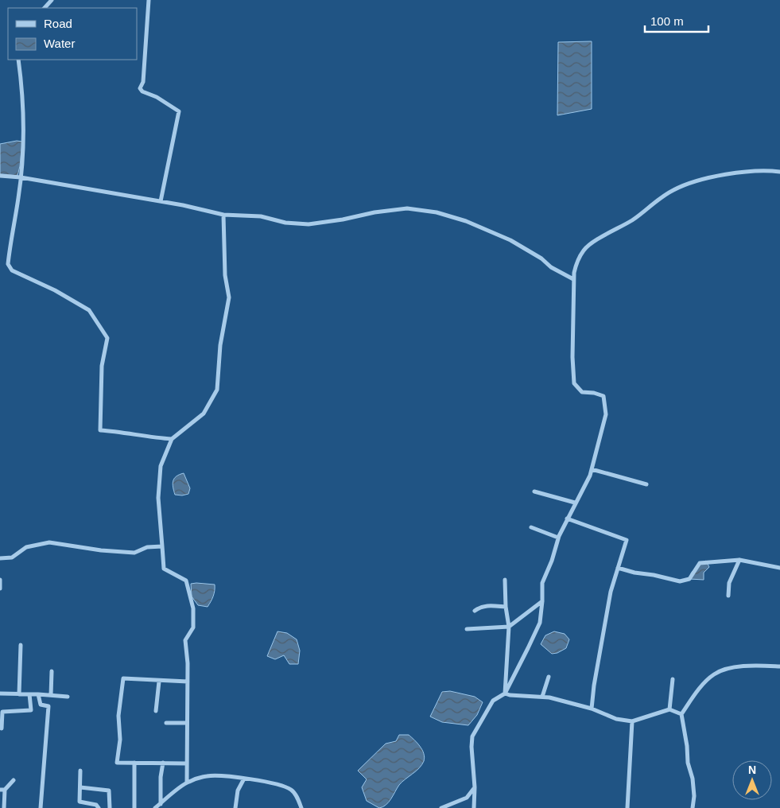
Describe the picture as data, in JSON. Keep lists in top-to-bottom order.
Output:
{
  "legend": ["Road", "Water"],
  "scale_bar": "100 m",
  "north": "top"
}
